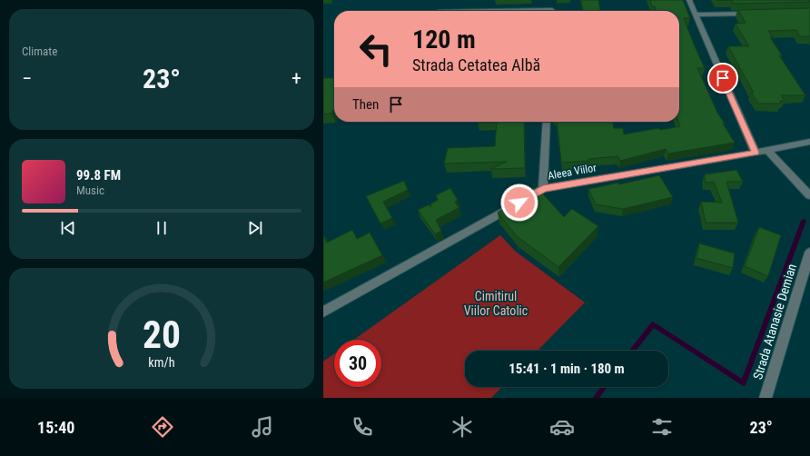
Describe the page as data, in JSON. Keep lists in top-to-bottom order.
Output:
{
  "streets": {
    "street": ["Aleea Viilor", "Strada Atanasie Demian"]
  },
  "parks": ["Cimitirul Viilor Catolic"],
  "page": {
    "tile": "Climate",
    "turn": ["120 m", "Strada Cetatea Albă"],
    "heat": ["−", "23°", "+"],
    "then": "Then",
    "song": ["99.8 FM", "Music"],
    "limit": "30",
    "trip": "15:41 · 1 min · 180 m",
    "tabs": ["15:40", "23°"],
    "gauge": ["20", "km/h"]
  }
}
